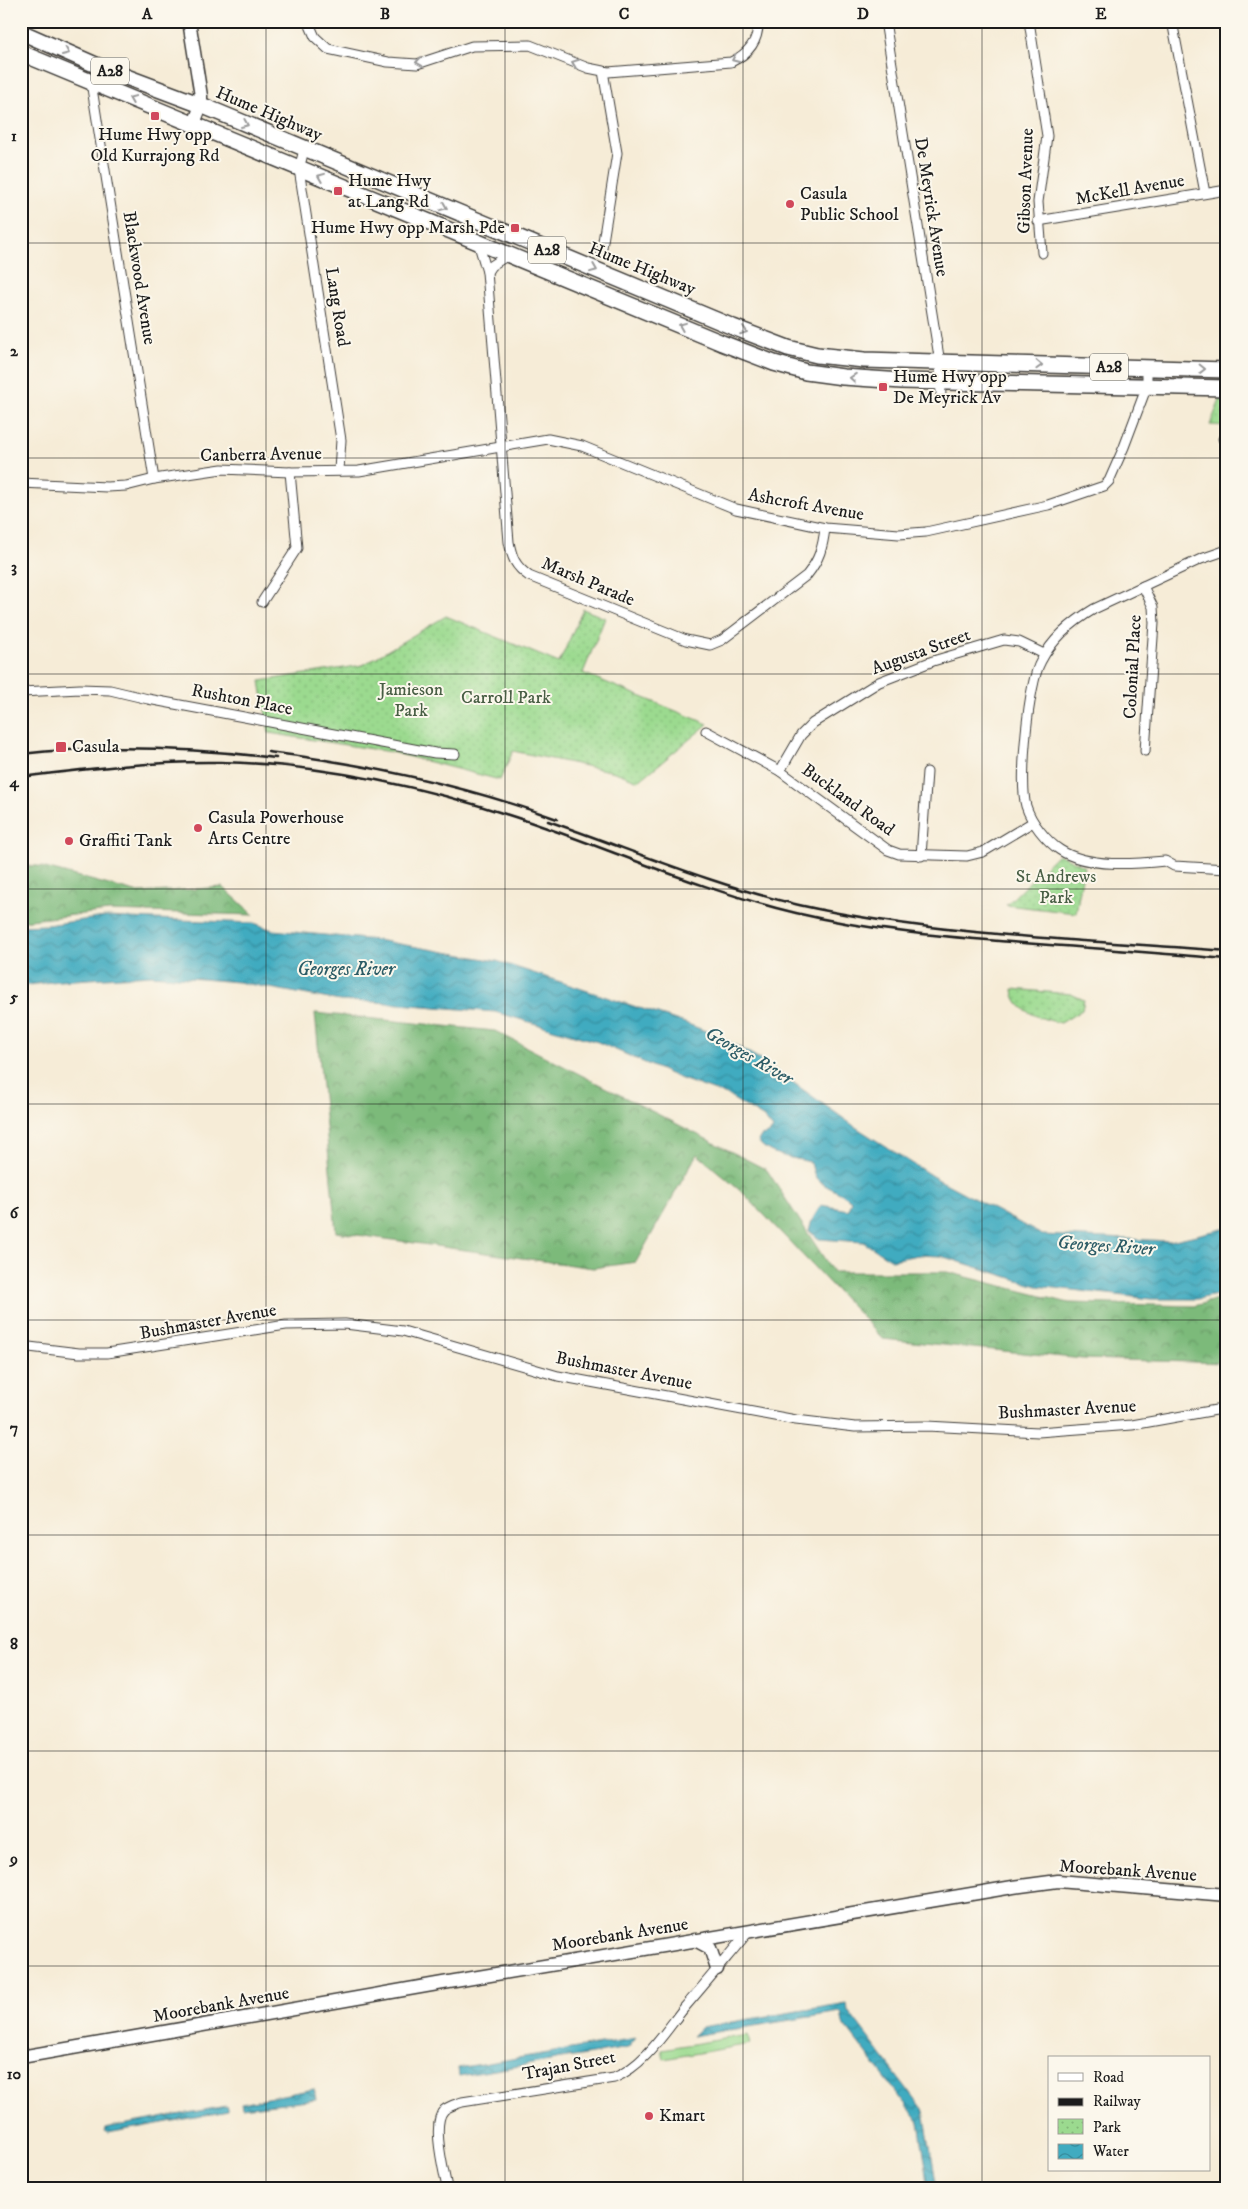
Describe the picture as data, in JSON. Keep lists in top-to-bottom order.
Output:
{
  "streets": {
    "highway": ["A28", "Hume Highway"],
    "main road": ["Moorebank Avenue"],
    "street": [
      "Gibson Avenue",
      "McKell Avenue",
      "De Meyrick Avenue",
      "Blackwood Avenue",
      "Lang Road",
      "Canberra Avenue",
      "Ashcroft Avenue",
      "Marsh Parade",
      "Augusta Street",
      "Colonial Place",
      "Rushton Place",
      "Buckland Road",
      "Bushmaster Avenue",
      "Trajan Street"
    ]
  },
  "crossings": [
    ["A28", "De Meyrick Avenue"],
    ["A28", "Blackwood Avenue"],
    ["A28", "Lang Road"],
    ["A28", "Ashcroft Avenue"],
    ["A28", "Marsh Parade"],
    ["Hume Highway", "De Meyrick Avenue"],
    ["Hume Highway", "Lang Road"],
    ["Hume Highway", "Ashcroft Avenue"],
    ["Gibson Avenue", "McKell Avenue"],
    ["Blackwood Avenue", "Canberra Avenue"],
    ["Lang Road", "Canberra Avenue"],
    ["Canberra Avenue", "Ashcroft Avenue"],
    ["Canberra Avenue", "Marsh Parade"],
    ["Ashcroft Avenue", "Marsh Parade"],
    ["Augusta Street", "Buckland Road"],
    ["Moorebank Avenue", "Trajan Street"]
  ],
  "water": ["Georges River"],
  "parks": ["Jamieson Park", "Carroll Park", "St Andrews Park"],
  "places": {
    "transit": [
      "Hume Hwy opp Old Kurrajong Rd",
      "Hume Hwy at Lang Rd",
      "Hume Hwy opp Marsh Pde",
      "Hume Hwy opp De Meyrick Av",
      "Casula"
    ],
    "other": [
      "Casula Public School",
      "Casula Powerhouse Arts Centre",
      "Graffiti Tank",
      "Kmart"
    ]
  },
  "legend": [
    "Road",
    "Railway",
    "Park",
    "Water"
  ],
  "grid": {
    "columns": [
      "A",
      "B",
      "C",
      "D",
      "E"
    ],
    "rows": [
      "1",
      "2",
      "3",
      "4",
      "5",
      "6",
      "7",
      "8",
      "9",
      "10"
    ]
  }
}
